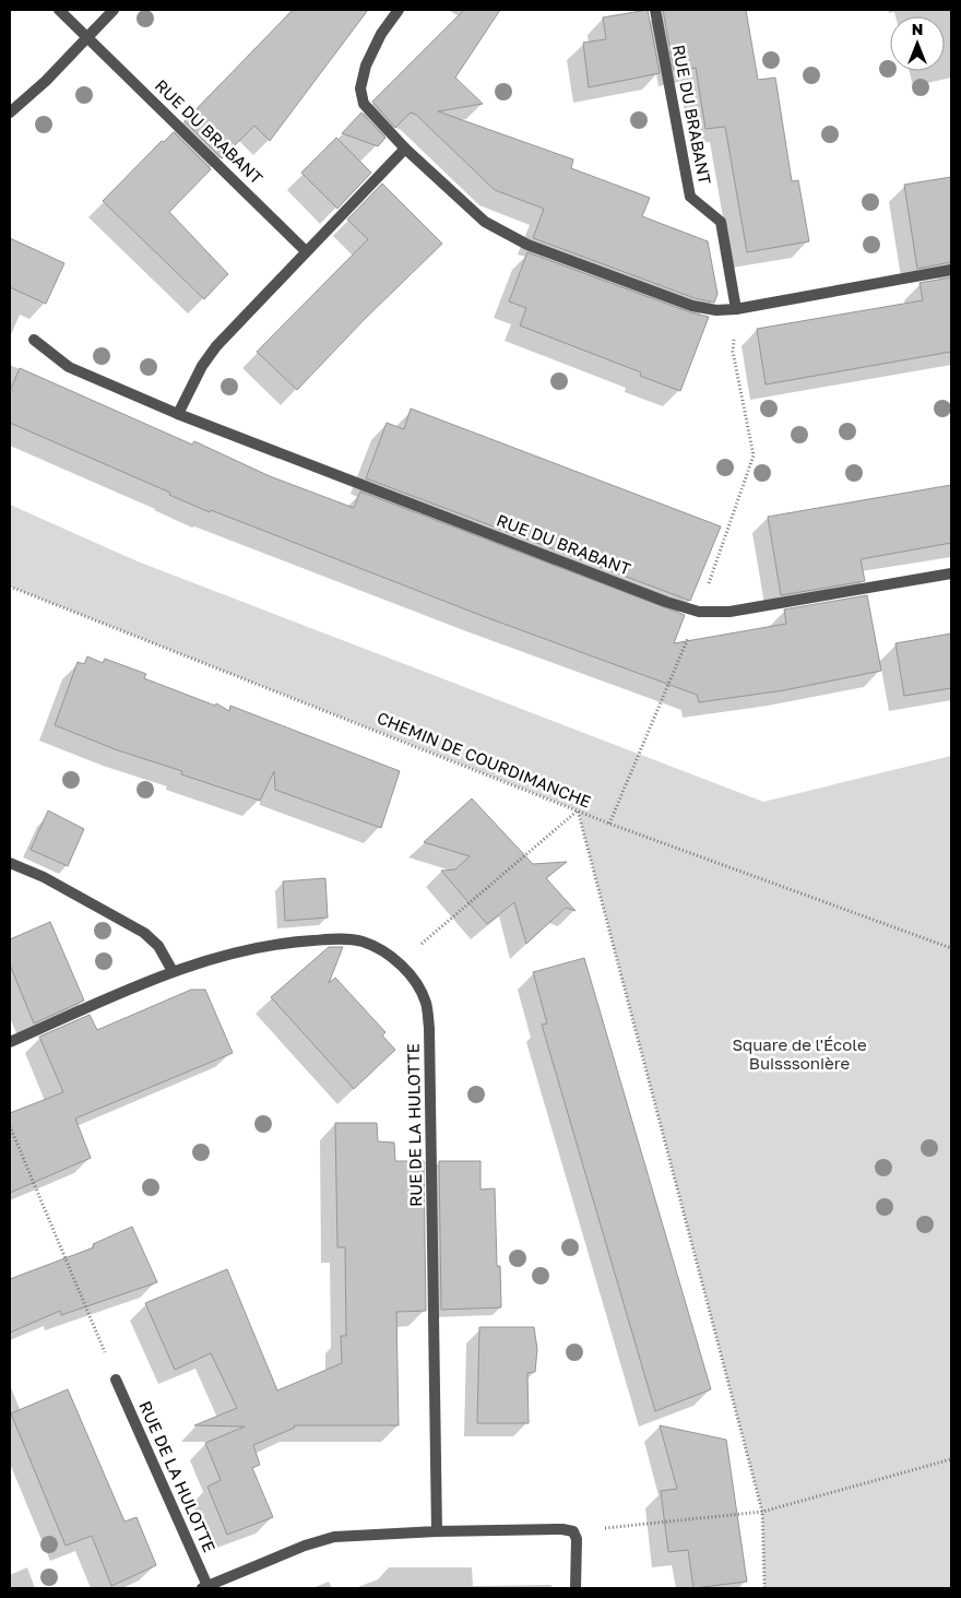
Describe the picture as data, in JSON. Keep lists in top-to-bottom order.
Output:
{
  "streets": {
    "street": ["RUE DU BRABANT", "RUE DE LA HULOTTE"],
    "path": ["CHEMIN DE COURDIMANCHE"]
  },
  "parks": ["Square de l'École Buisssonière"],
  "north": "top"
}
